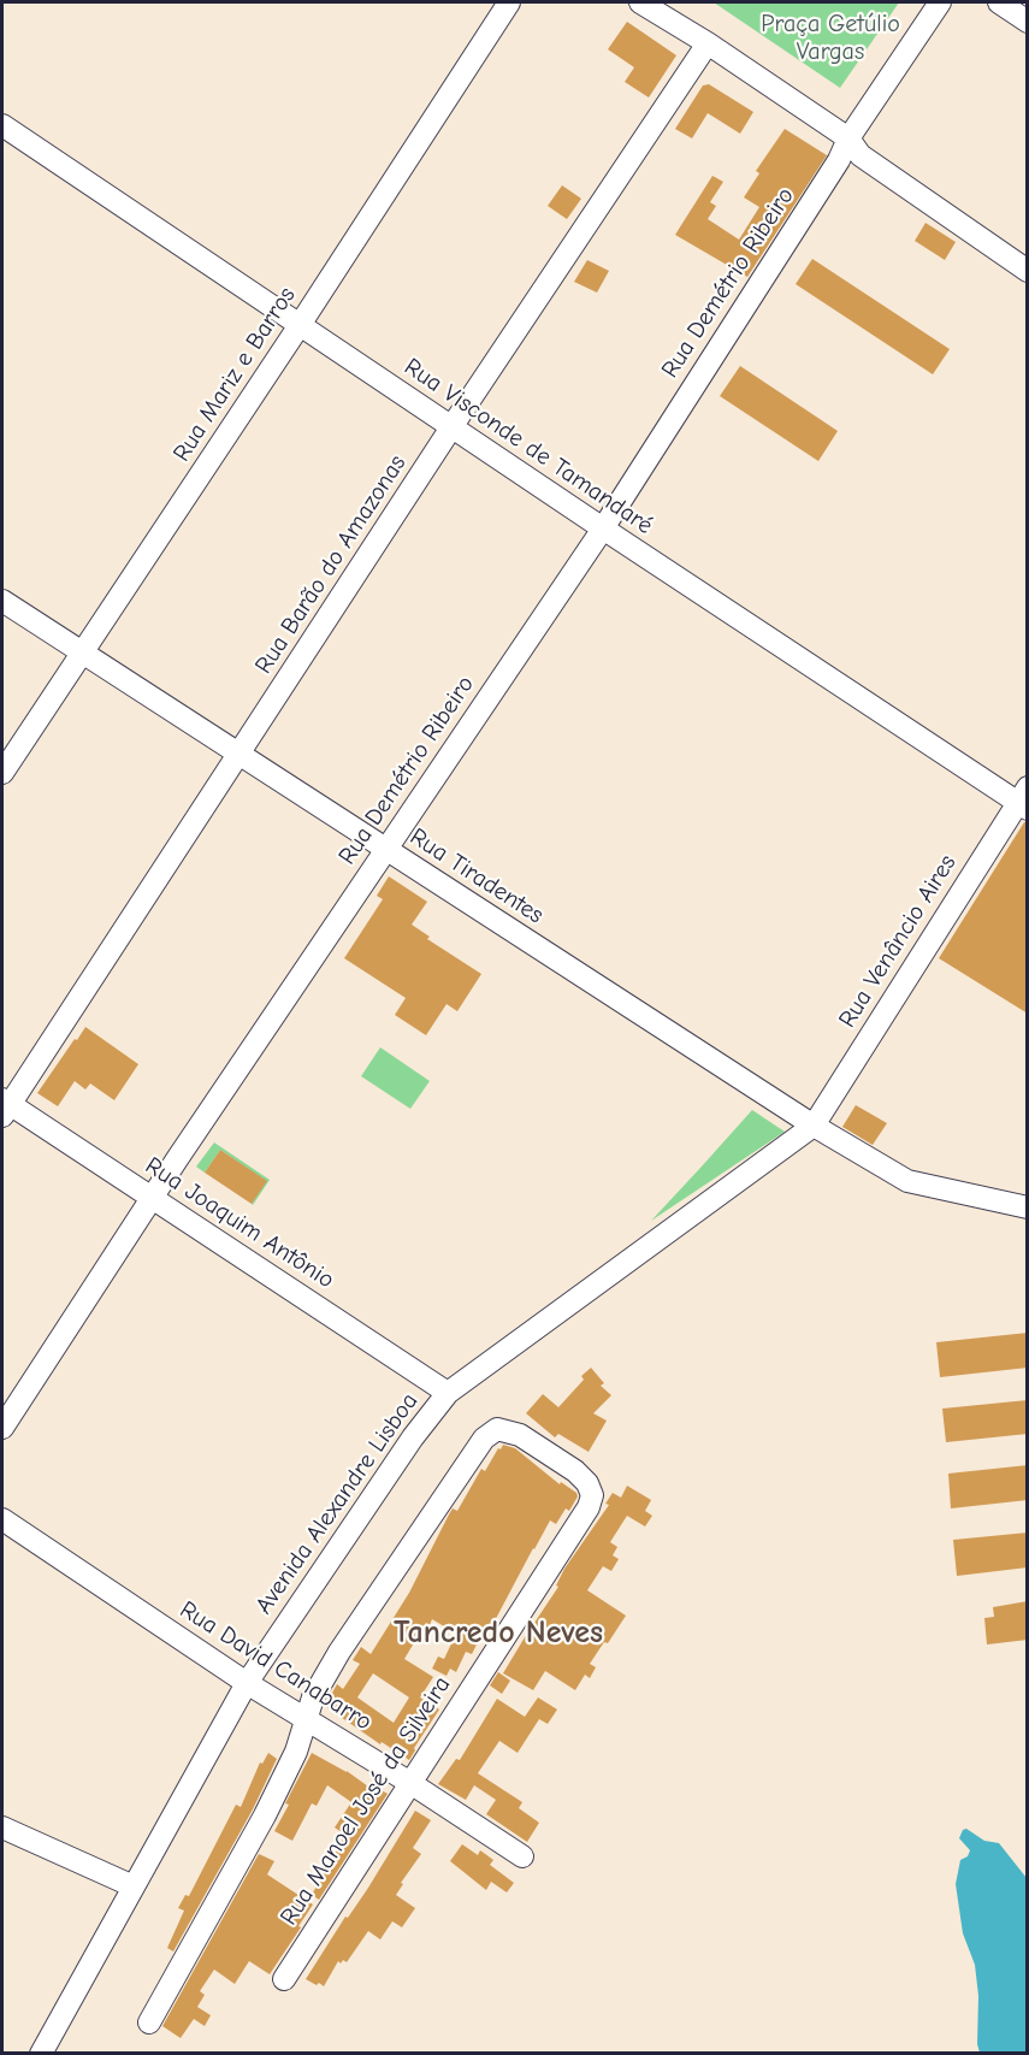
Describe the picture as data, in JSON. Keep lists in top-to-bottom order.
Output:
{
  "streets": {
    "street": [
      "Rua Demétrio Ribeiro",
      "Rua Mariz e Barros",
      "Rua Visconde de Tamandaré",
      "Rua Barão do Amazonas",
      "Rua Tiradentes",
      "Rua Venâncio Aires",
      "Rua Joaquim Antônio",
      "Avenida Alexandre Lisboa",
      "Rua David Canabarro",
      "Rua Manoel José da Silveira"
    ]
  },
  "crossings": [
    ["Rua Demétrio Ribeiro", "Rua Visconde de Tamandaré"],
    ["Rua Demétrio Ribeiro", "Rua Tiradentes"],
    ["Rua Demétrio Ribeiro", "Rua Joaquim Antônio"],
    ["Rua Mariz e Barros", "Rua Visconde de Tamandaré"],
    ["Rua Mariz e Barros", "Rua Tiradentes"],
    ["Rua Visconde de Tamandaré", "Rua Barão do Amazonas"],
    ["Rua Visconde de Tamandaré", "Rua Venâncio Aires"],
    ["Rua Barão do Amazonas", "Rua Tiradentes"],
    ["Rua Barão do Amazonas", "Rua Joaquim Antônio"],
    ["Rua Tiradentes", "Rua Venâncio Aires"],
    ["Rua Tiradentes", "Avenida Alexandre Lisboa"],
    ["Rua Venâncio Aires", "Avenida Alexandre Lisboa"],
    ["Rua Joaquim Antônio", "Avenida Alexandre Lisboa"],
    ["Avenida Alexandre Lisboa", "Rua David Canabarro"],
    ["Rua David Canabarro", "Rua Manoel José da Silveira"]
  ],
  "districts": ["Tancredo Neves"],
  "parks": ["Praça Getúlio Vargas"]
}
